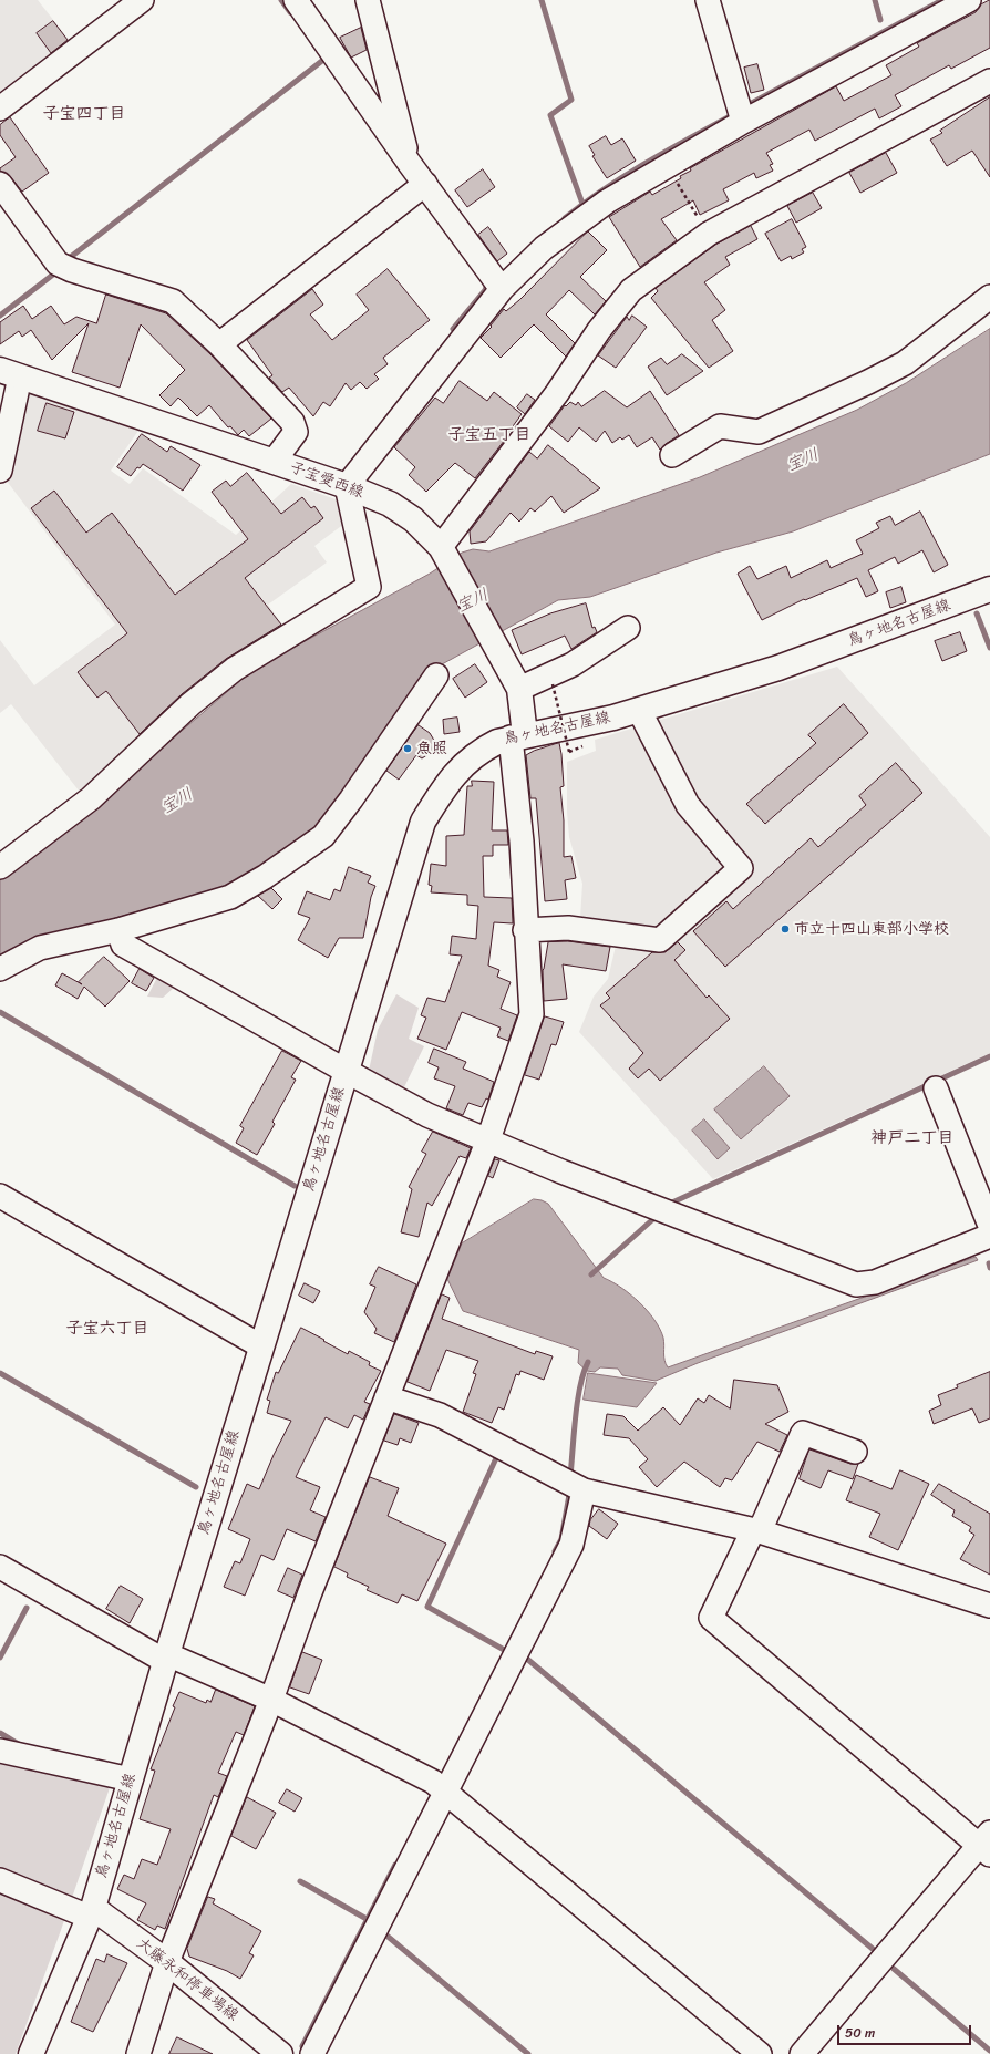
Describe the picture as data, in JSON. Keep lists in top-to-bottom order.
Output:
{
  "streets": {
    "main road": ["子宝愛西線", "鳥ヶ地名古屋線", "大藤永和停車場線"]
  },
  "crossings": [
    ["子宝愛西線", "鳥ヶ地名古屋線"],
    ["鳥ヶ地名古屋線", "大藤永和停車場線"]
  ],
  "districts": [
    "子宝四丁目",
    "子宝五丁目",
    "神戸二丁目",
    "子宝六丁目"
  ],
  "water": ["宝川"],
  "places": ["魚照", "市立十四山東部小学校"],
  "scale_bar": "50 m"
}
